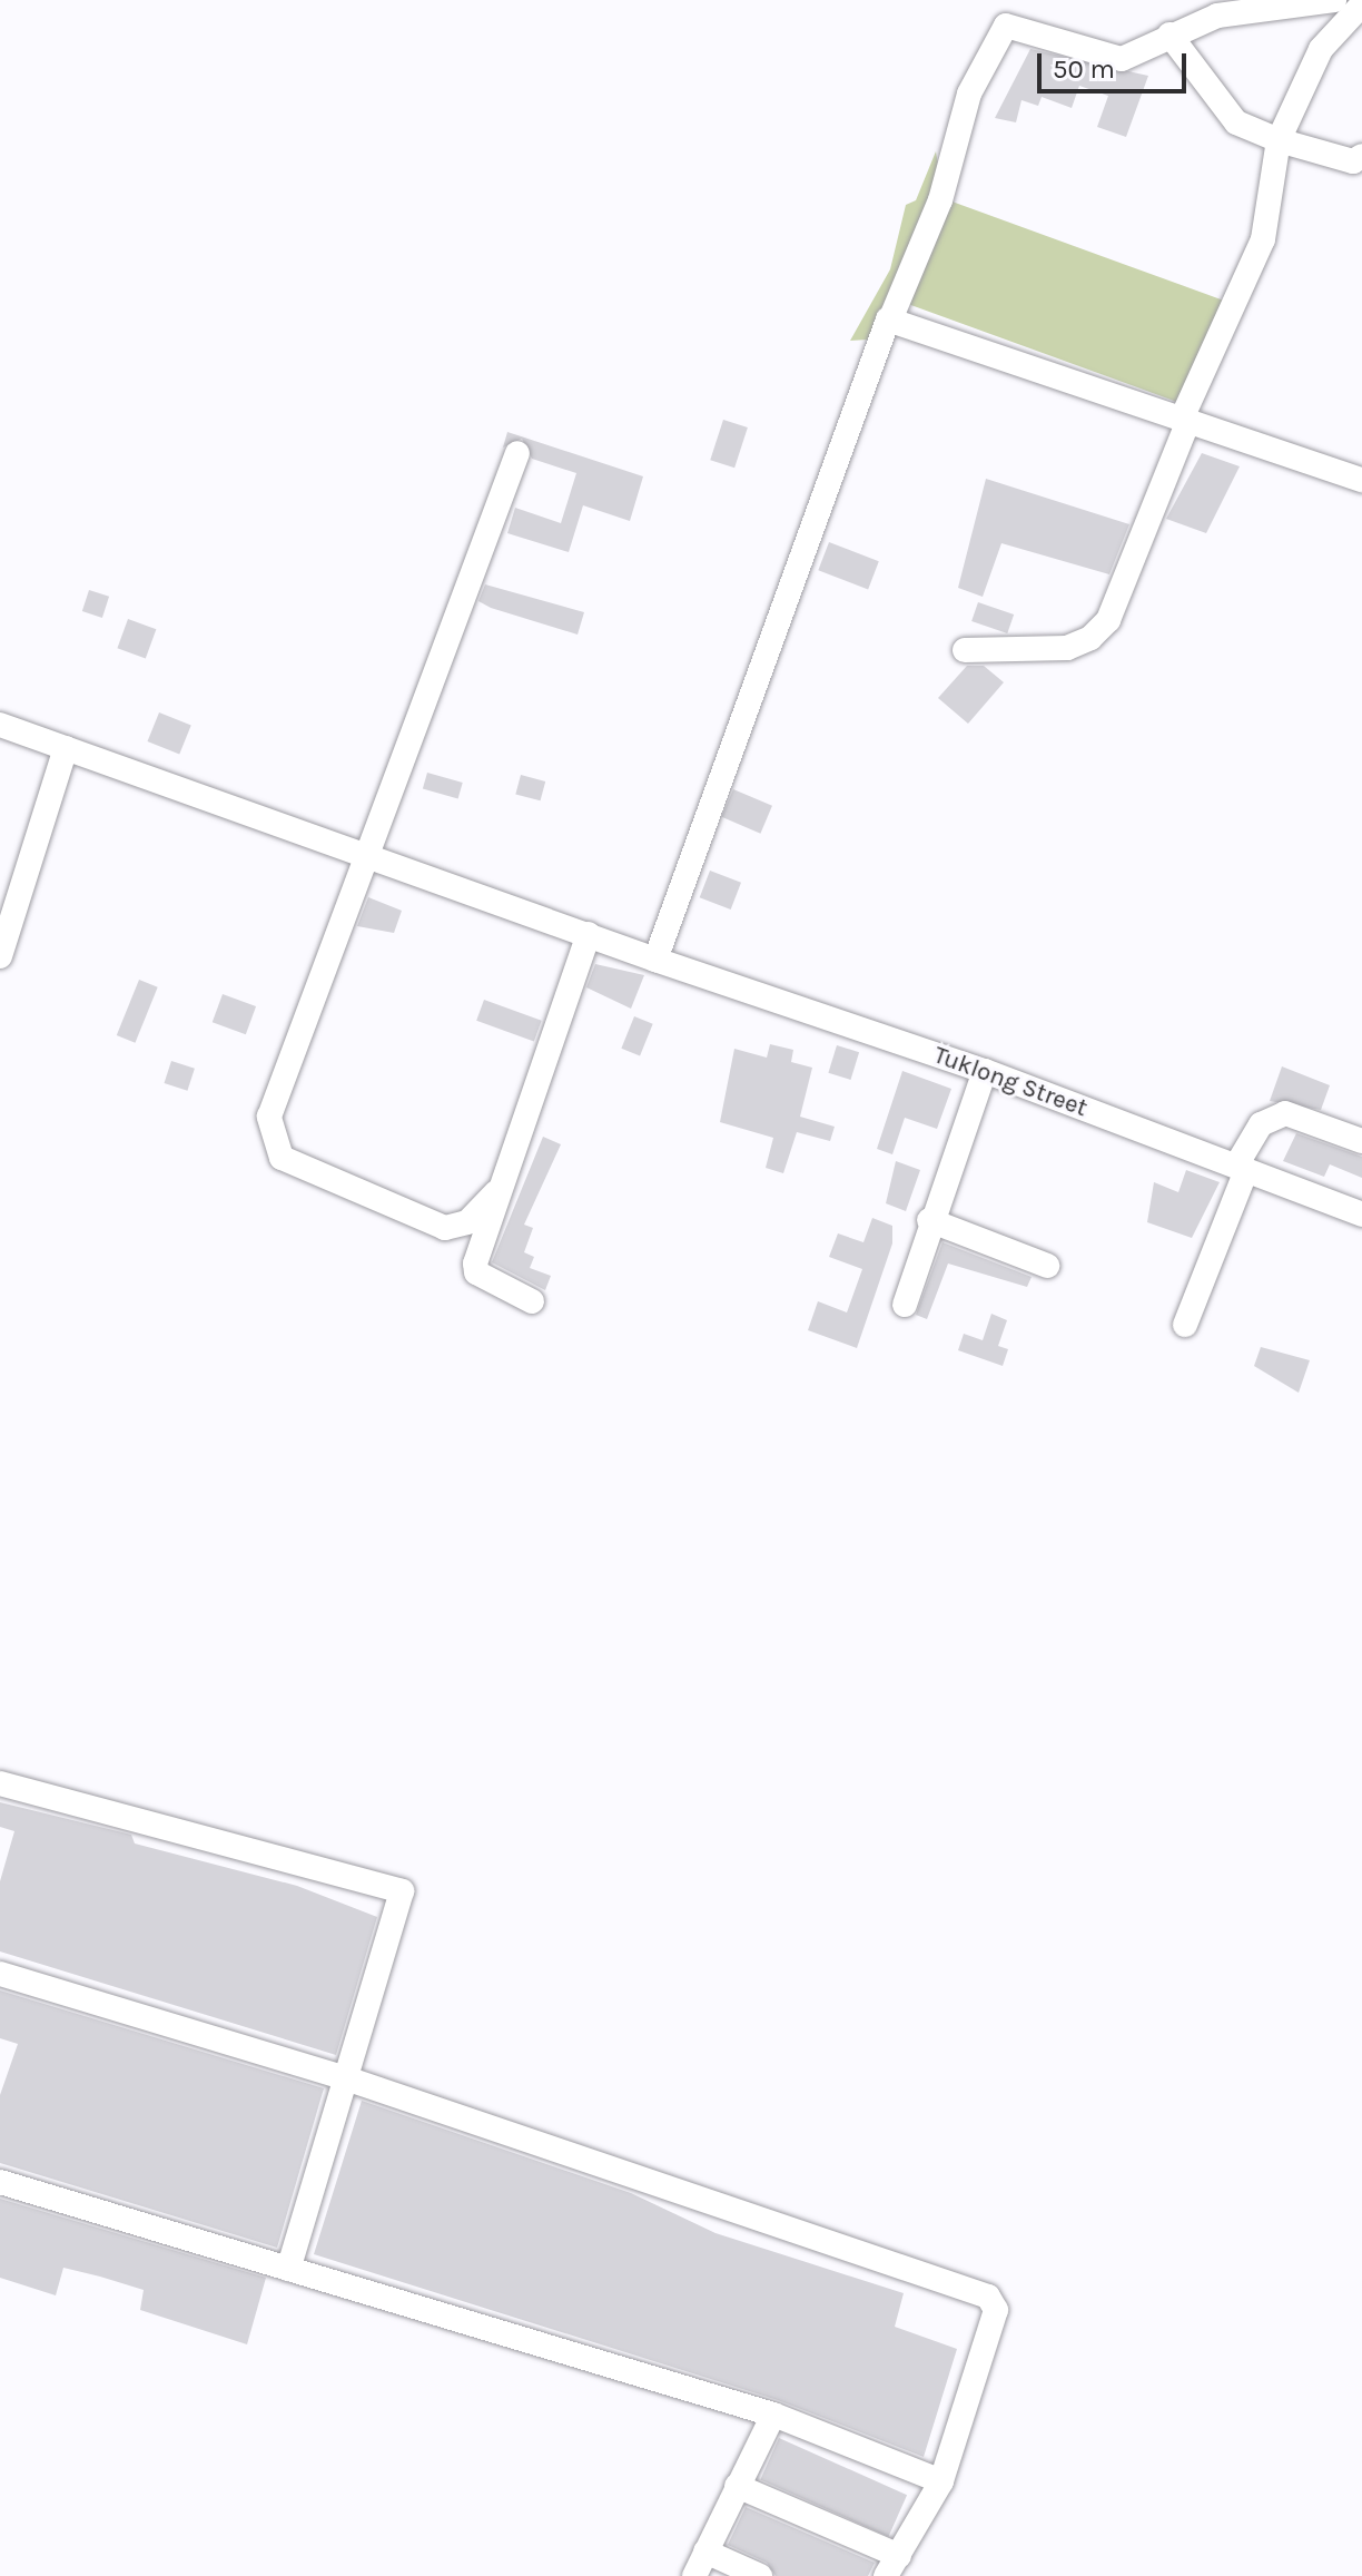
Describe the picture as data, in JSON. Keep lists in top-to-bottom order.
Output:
{
  "streets": {
    "street": ["Tuklong Street"]
  },
  "scale_bar": "50 m"
}
